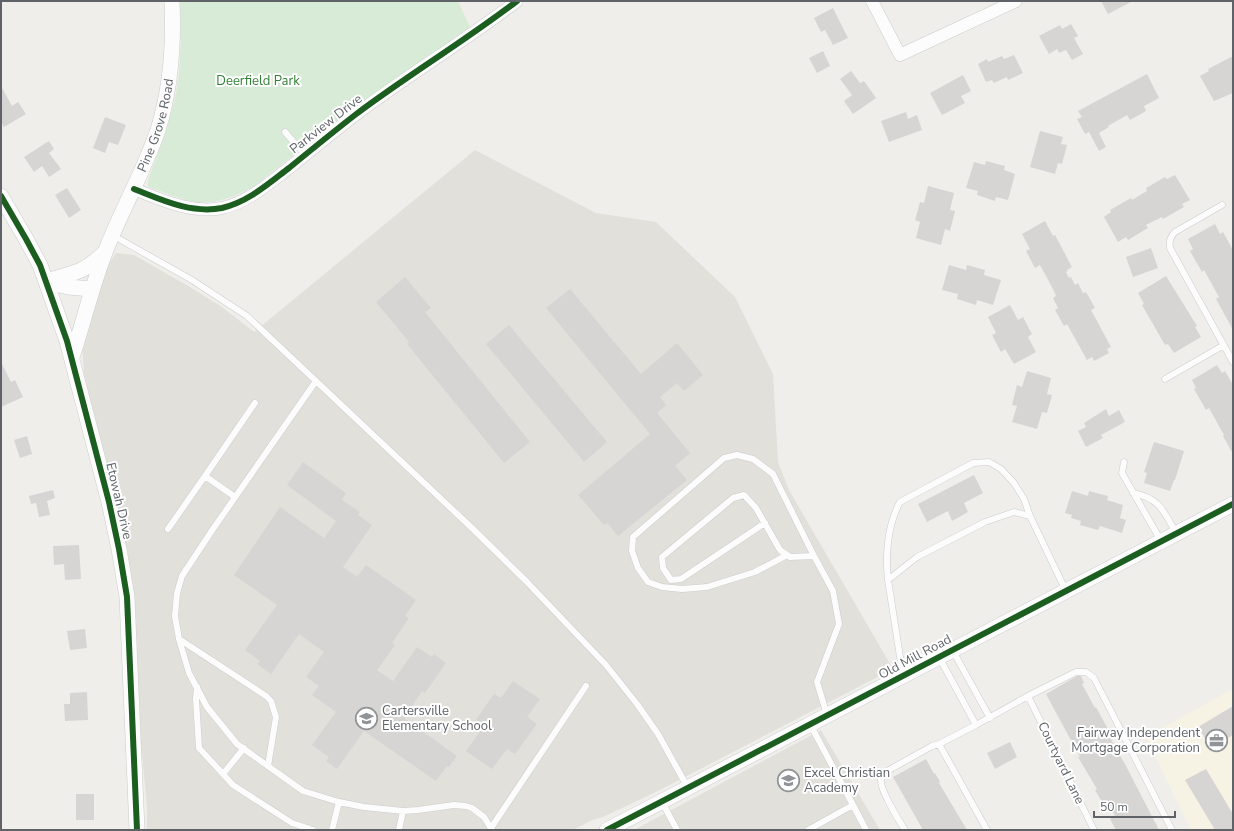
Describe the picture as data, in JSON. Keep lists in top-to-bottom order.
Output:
{
  "streets": {
    "street": [
      "Parkview Drive",
      "Pine Grove Road",
      "Etowah Drive",
      "Old Mill Road"
    ],
    "lane": ["Courtyard Lane"]
  },
  "crossings": [
    ["Parkview Drive", "Pine Grove Road"],
    ["Pine Grove Road", "Etowah Drive"]
  ],
  "parks": ["Deerfield Park"],
  "places": {
    "school or university": ["Cartersville Elementary School", "Excel Christian Academy"],
    "office": ["Fairway Independent Mortgage Corporation"]
  },
  "scale_bar": "50 m"
}
